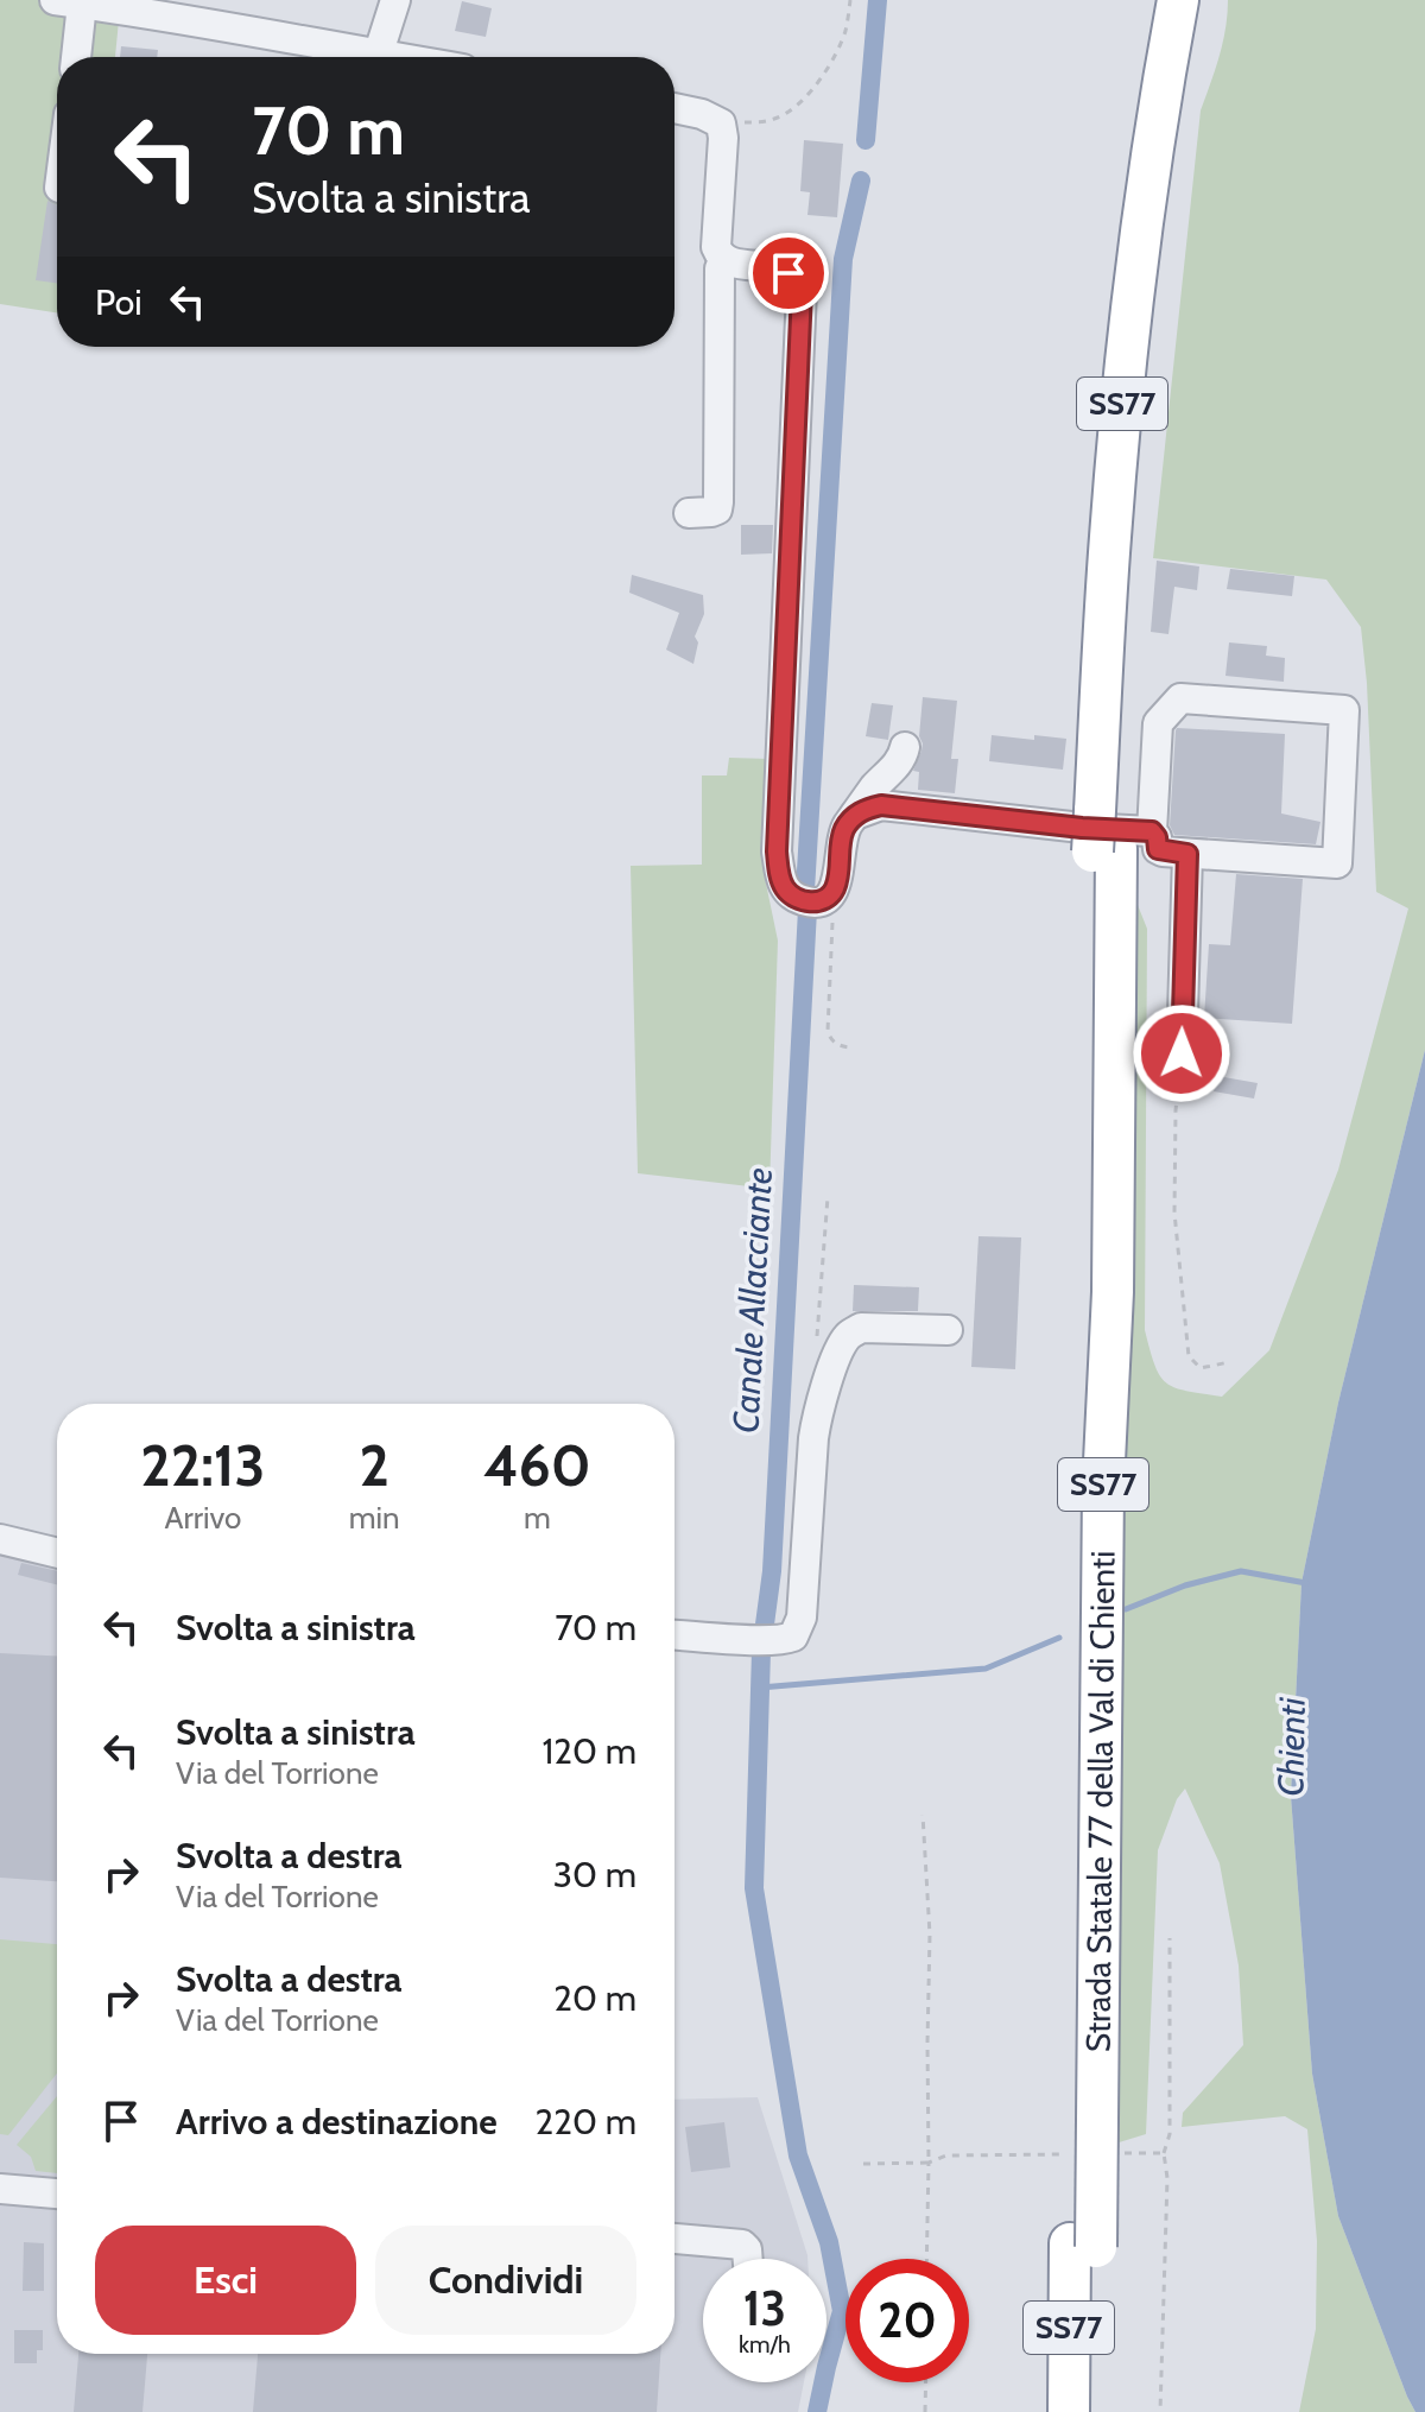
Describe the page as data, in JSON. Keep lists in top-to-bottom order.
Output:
{
  "streets": {
    "highway": ["SS77", "Strada Statale 77 della Val di Chienti"]
  },
  "water": ["Canale Allacciante", "Chienti"],
  "page": {
    "turn": ["70 m", "Svolta a sinistra"],
    "then": "Poi",
    "eta": [
      "22:13",
      "Arrivo",
      "2",
      "min",
      "460",
      "m"
    ],
    "list": [
      {
        "name": "Svolta a sinistra",
        "value": "70 m"
      },
      {
        "name": "Svolta a sinistra",
        "note": "Via del Torrione",
        "value": "120 m"
      },
      {
        "name": "Svolta a destra",
        "note": "Via del Torrione",
        "value": "30 m"
      },
      {
        "name": "Svolta a destra",
        "note": "Via del Torrione",
        "value": "20 m"
      },
      {
        "name": "Arrivo a destinazione",
        "value": "220 m"
      }
    ],
    "buttons": ["Esci", "Condividi"],
    "speed": "13 km/h",
    "limit": "20"
  }
}
